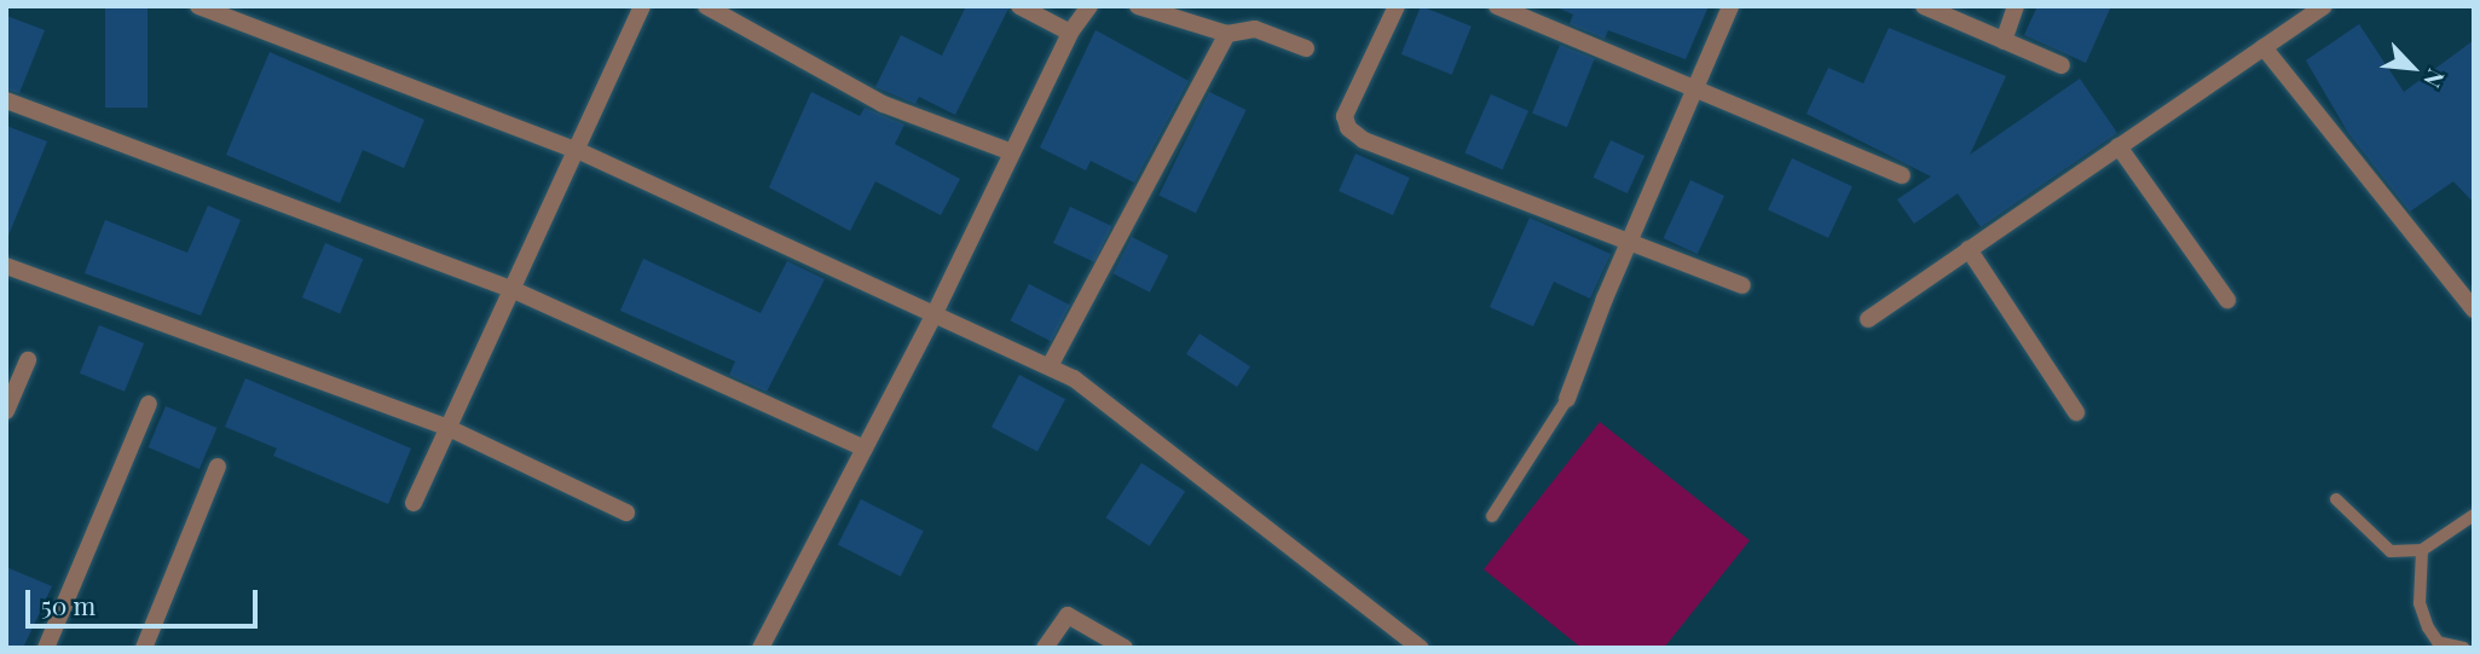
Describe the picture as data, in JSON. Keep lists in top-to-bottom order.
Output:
{
  "scale_bar": "50 m",
  "north": "bottom right"
}
